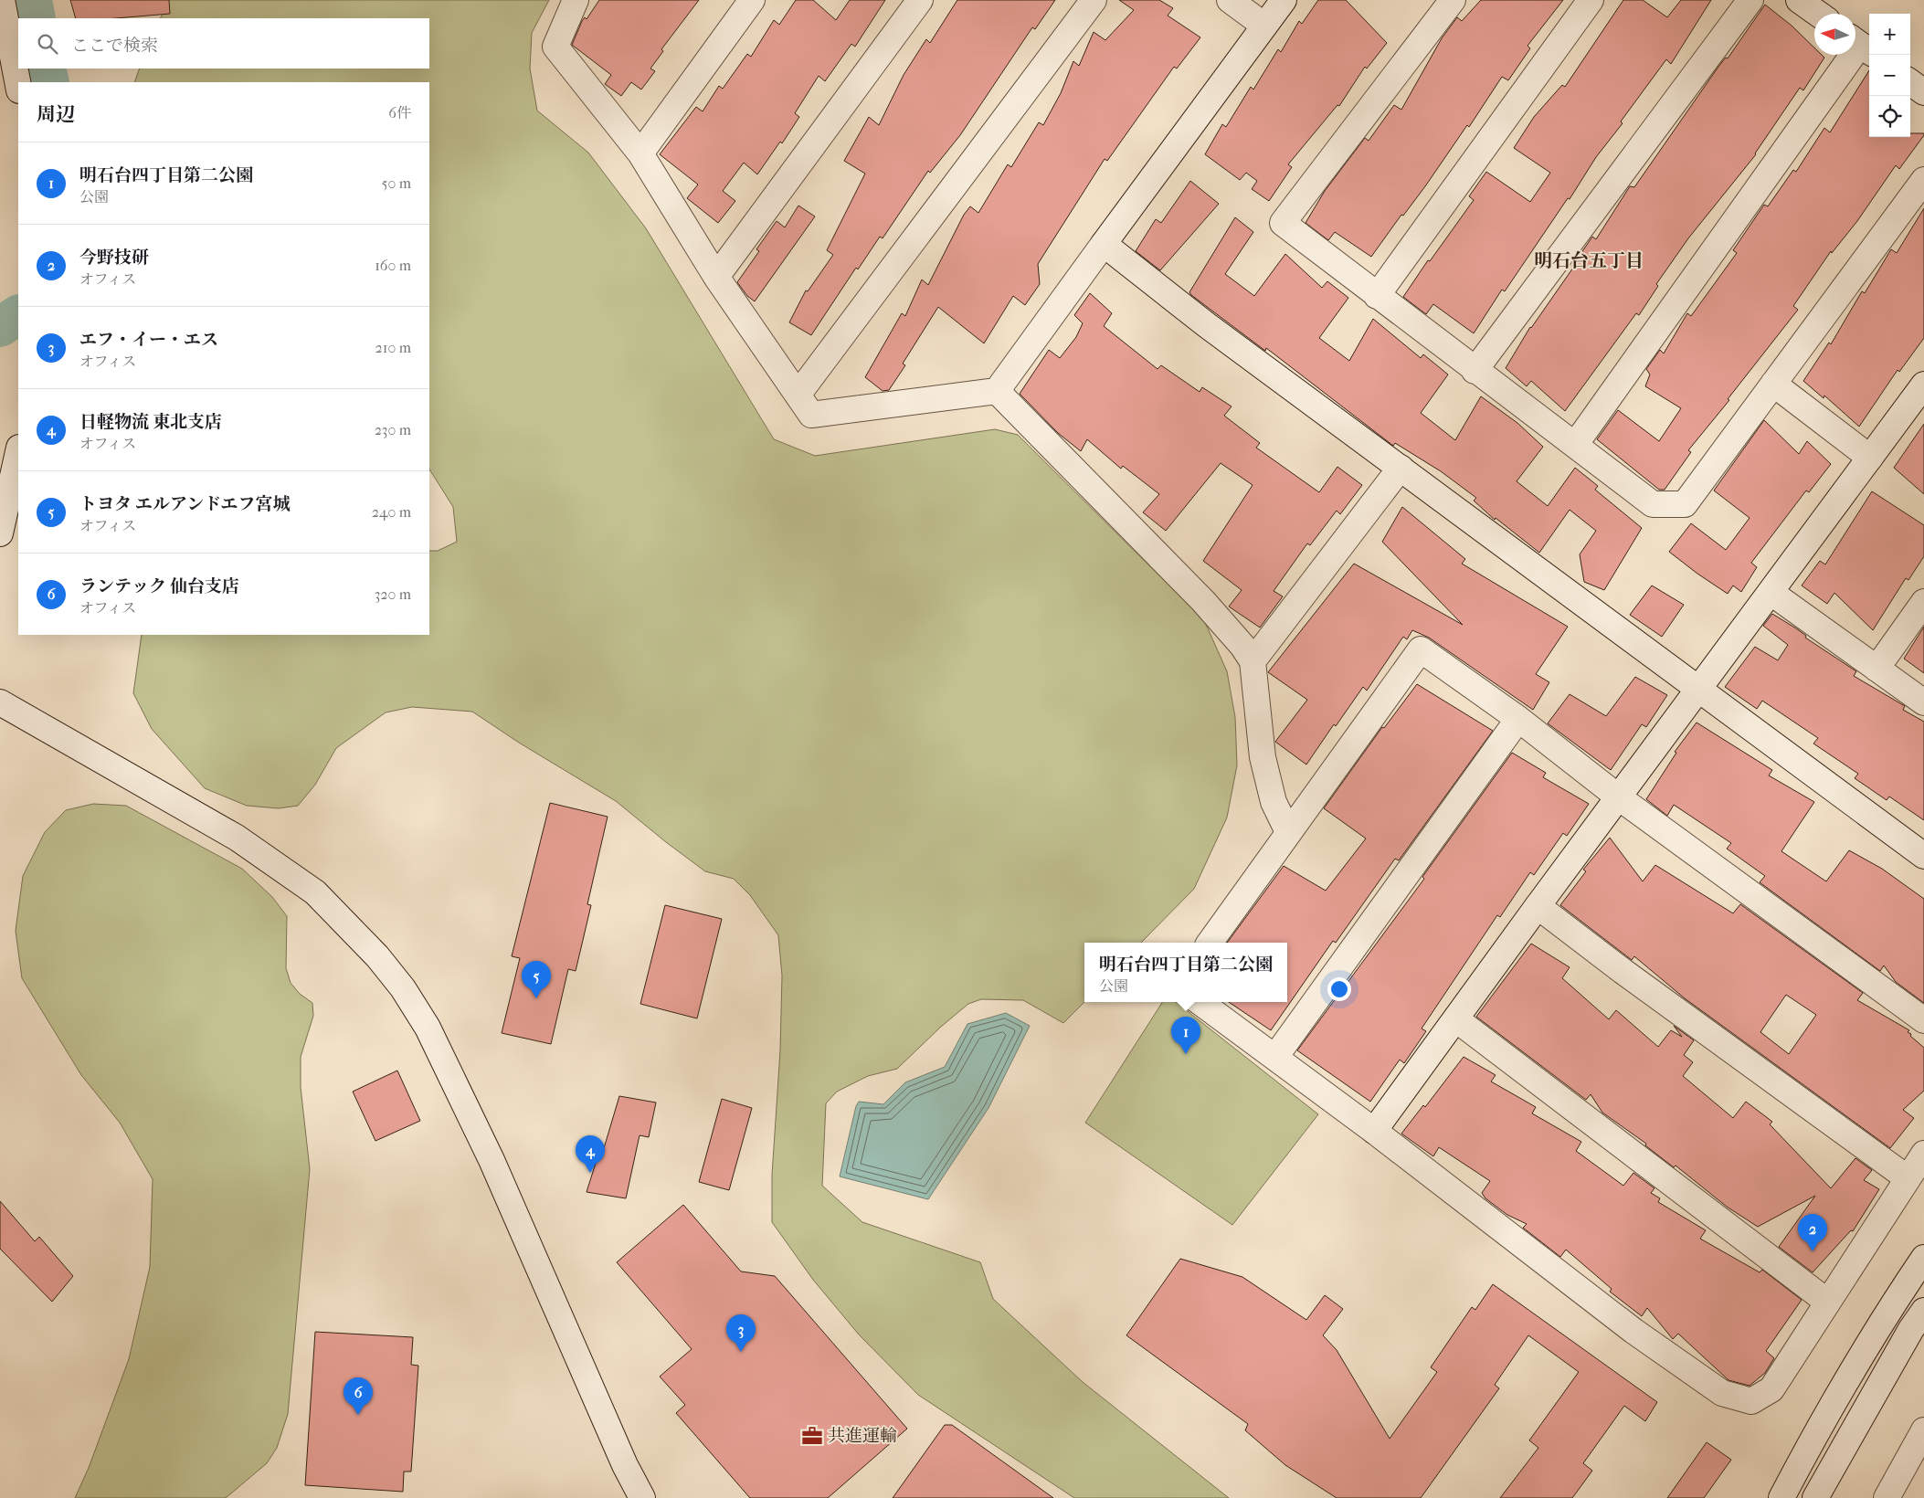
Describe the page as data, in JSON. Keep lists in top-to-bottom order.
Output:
{
  "districts": ["明石台五丁目"],
  "places": {
    "office": ["共進運輸"]
  },
  "north": "left",
  "page": {
    "map_buttons": ["+", "−"],
    "search": "ここで検索",
    "heading": ["周辺", "6件"],
    "list": [
      {
        "mark": "1",
        "name": "明石台四丁目第二公園",
        "note": "公園",
        "value": "50 m"
      },
      {
        "mark": "2",
        "name": "今野技研",
        "note": "オフィス",
        "value": "160 m"
      },
      {
        "mark": "3",
        "name": "エフ・イー・エス",
        "note": "オフィス",
        "value": "210 m"
      },
      {
        "mark": "4",
        "name": "日軽物流 東北支店",
        "note": "オフィス",
        "value": "230 m"
      },
      {
        "mark": "5",
        "name": "トヨタ エルアンドエフ宮城",
        "note": "オフィス",
        "value": "240 m"
      },
      {
        "mark": "6",
        "name": "ランテック 仙台支店",
        "note": "オフィス",
        "value": "320 m"
      }
    ],
    "popup": ["明石台四丁目第二公園", "公園"],
    "pins": [
      "5",
      "1",
      "4",
      "2",
      "3",
      "6"
    ]
  }
}
